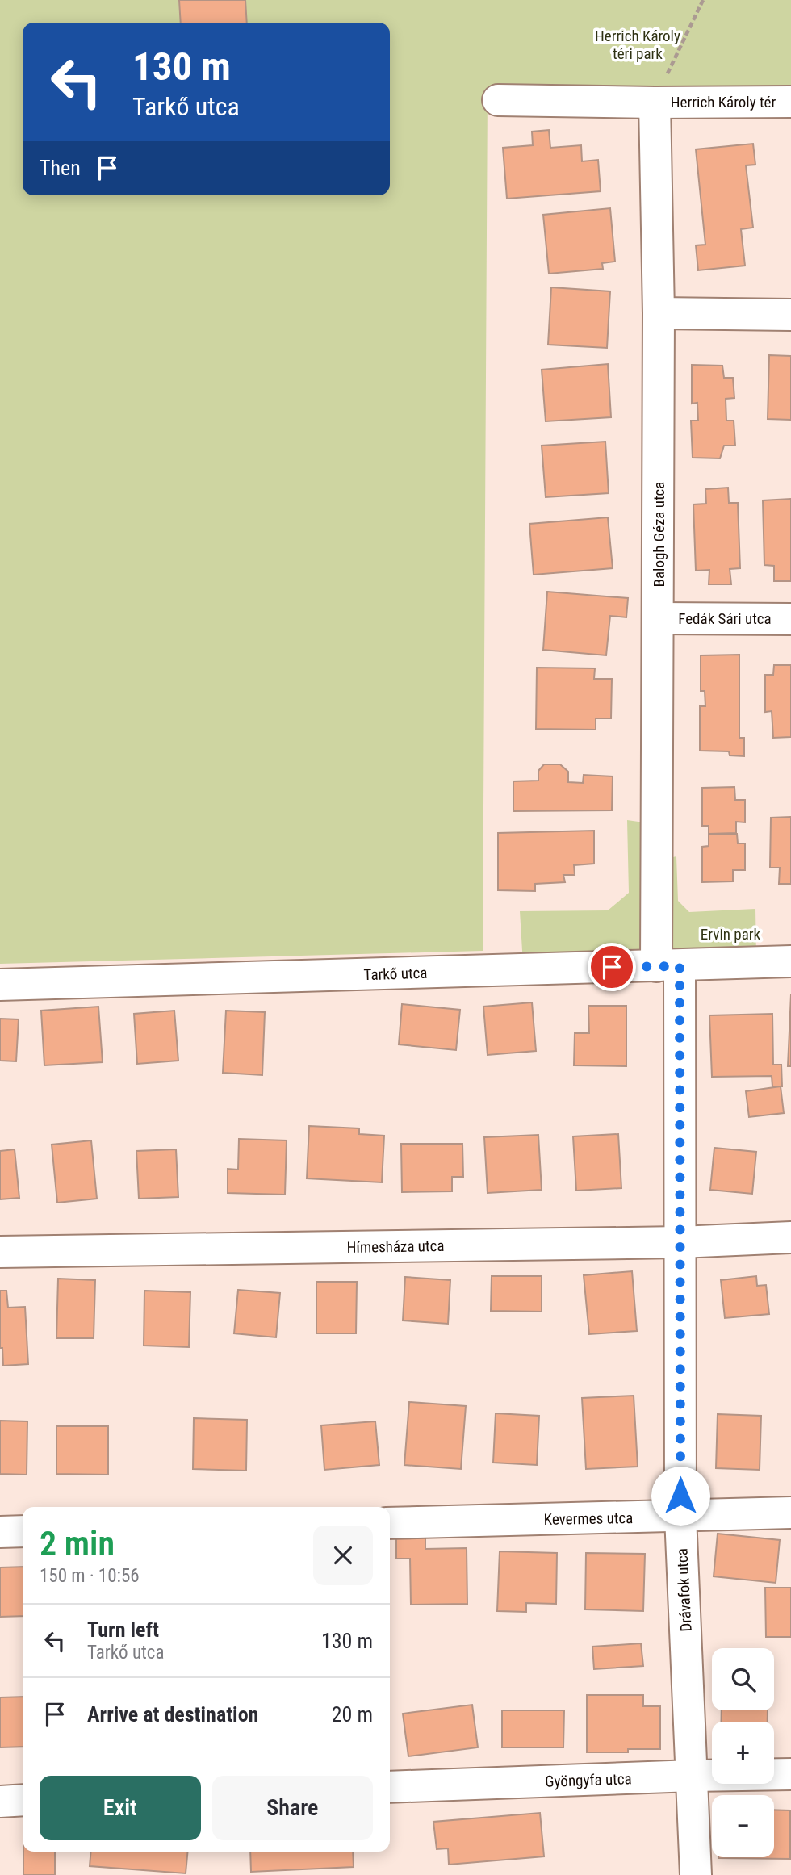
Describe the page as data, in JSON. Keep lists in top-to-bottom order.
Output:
{
  "streets": {
    "street": [
      "Herrich Károly tér",
      "Balogh Géza utca",
      "Fedák Sári utca",
      "Tarkő utca",
      "Hímesháza utca",
      "Kevermes utca",
      "Drávafok utca",
      "Gyöngyfa utca"
    ]
  },
  "crossings": [
    ["Herrich Károly tér", "Balogh Géza utca"],
    ["Balogh Géza utca", "Fedák Sári utca"],
    ["Balogh Géza utca", "Tarkő utca"],
    ["Balogh Géza utca", "Drávafok utca"],
    ["Tarkő utca", "Drávafok utca"],
    ["Hímesháza utca", "Drávafok utca"],
    ["Kevermes utca", "Drávafok utca"],
    ["Drávafok utca", "Gyöngyfa utca"]
  ],
  "parks": ["Herrich Károly téri park", "Ervin park"],
  "page": {
    "turn": ["130 m", "Tarkő utca"],
    "then": "Then",
    "heading": ["2 min", "150 m · 10:56"],
    "list": [
      {
        "name": "Turn left",
        "note": "Tarkő utca",
        "value": "130 m"
      },
      {
        "name": "Arrive at destination",
        "value": "20 m"
      }
    ],
    "map_buttons": ["+", "−"],
    "buttons": ["Exit", "Share"]
  }
}
